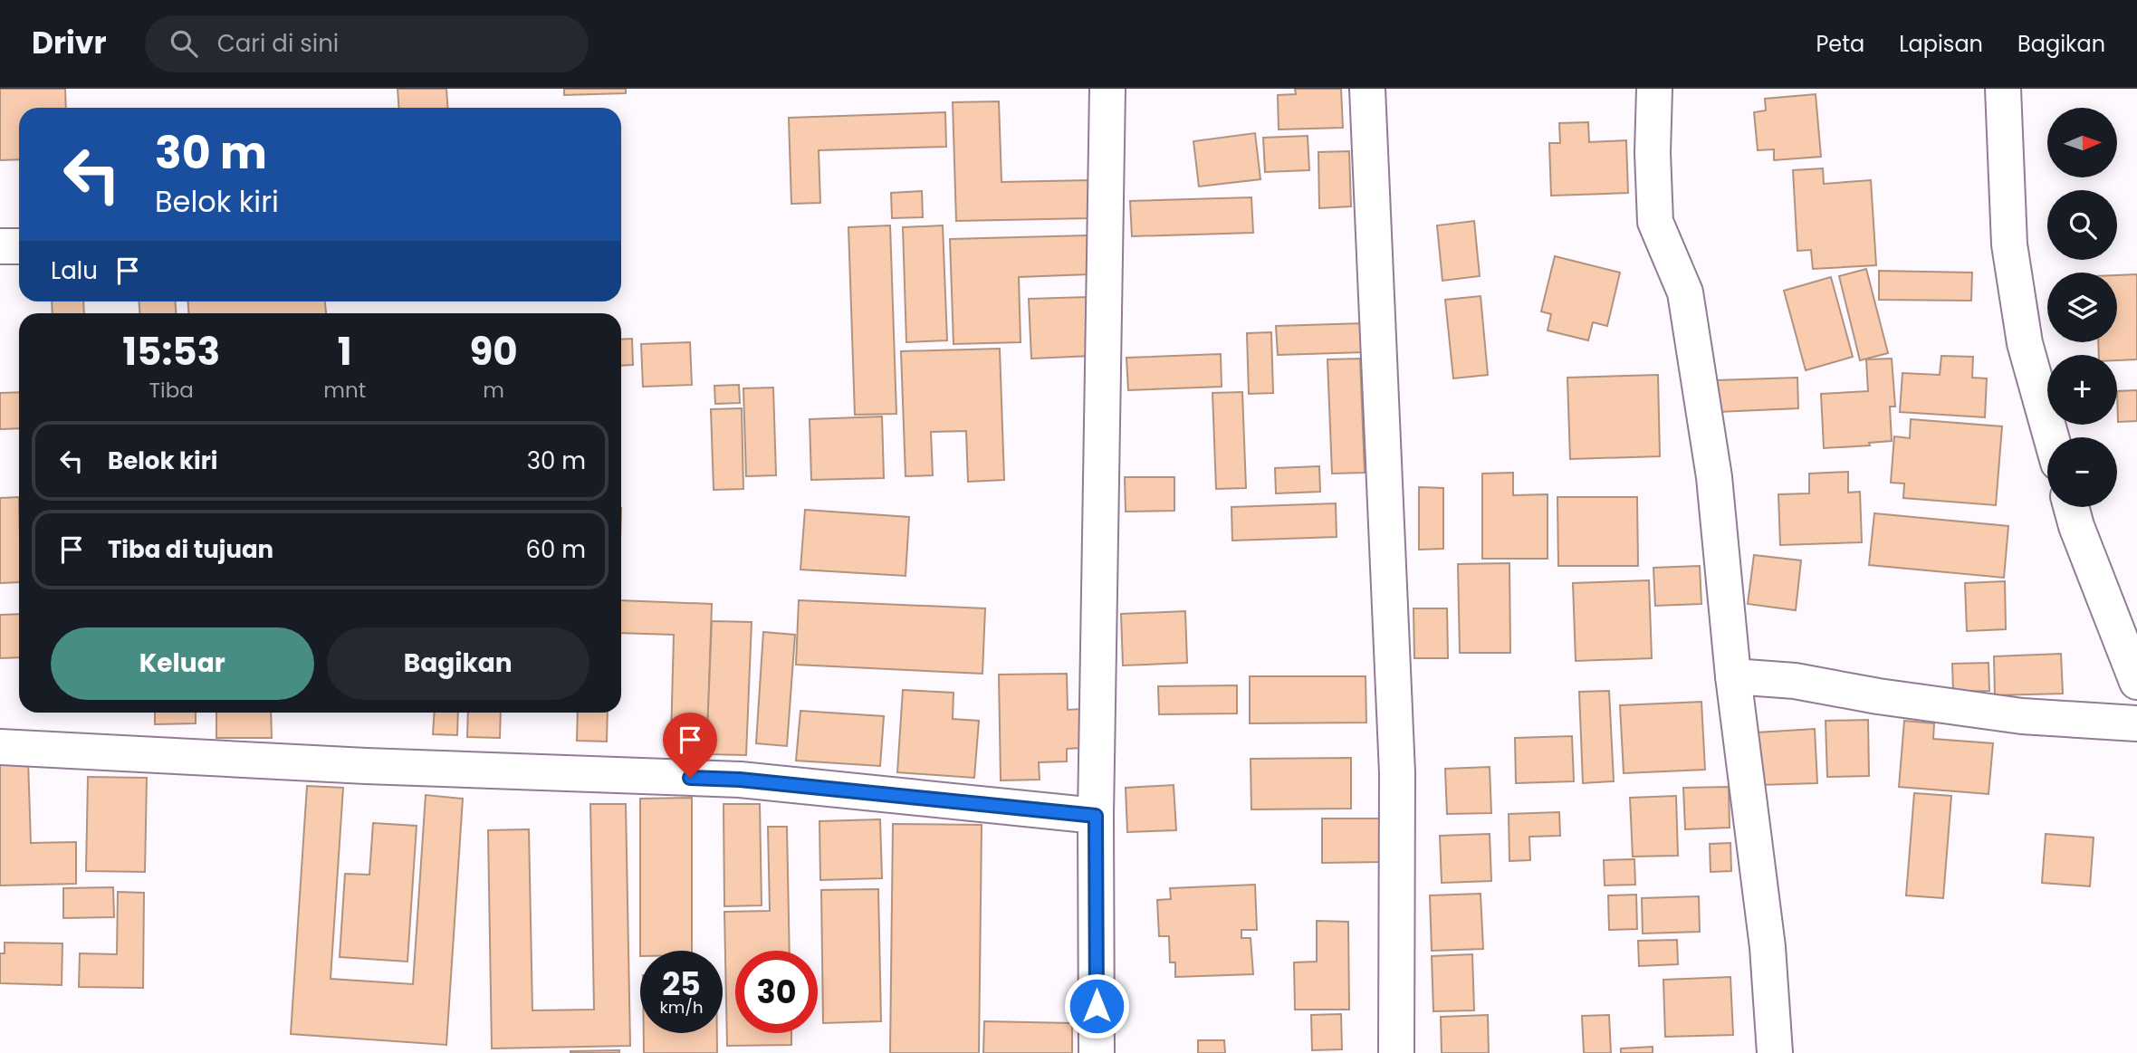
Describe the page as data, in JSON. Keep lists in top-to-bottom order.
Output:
{
  "north": "right",
  "page": {
    "header": "Drivr",
    "search": "Cari di sini",
    "nav": ["Peta", "Lapisan", "Bagikan"],
    "map_buttons": ["+", "−"],
    "turn": ["30 m", "Belok kiri"],
    "then": "Lalu",
    "eta": [
      "15:53",
      "Tiba",
      "1",
      "mnt",
      "90",
      "m"
    ],
    "list": [
      {
        "name": "Belok kiri",
        "value": "30 m"
      },
      {
        "name": "Tiba di tujuan",
        "value": "60 m"
      }
    ],
    "buttons": ["Keluar", "Bagikan"],
    "speed": "25 km/h",
    "limit": "30"
  }
}
